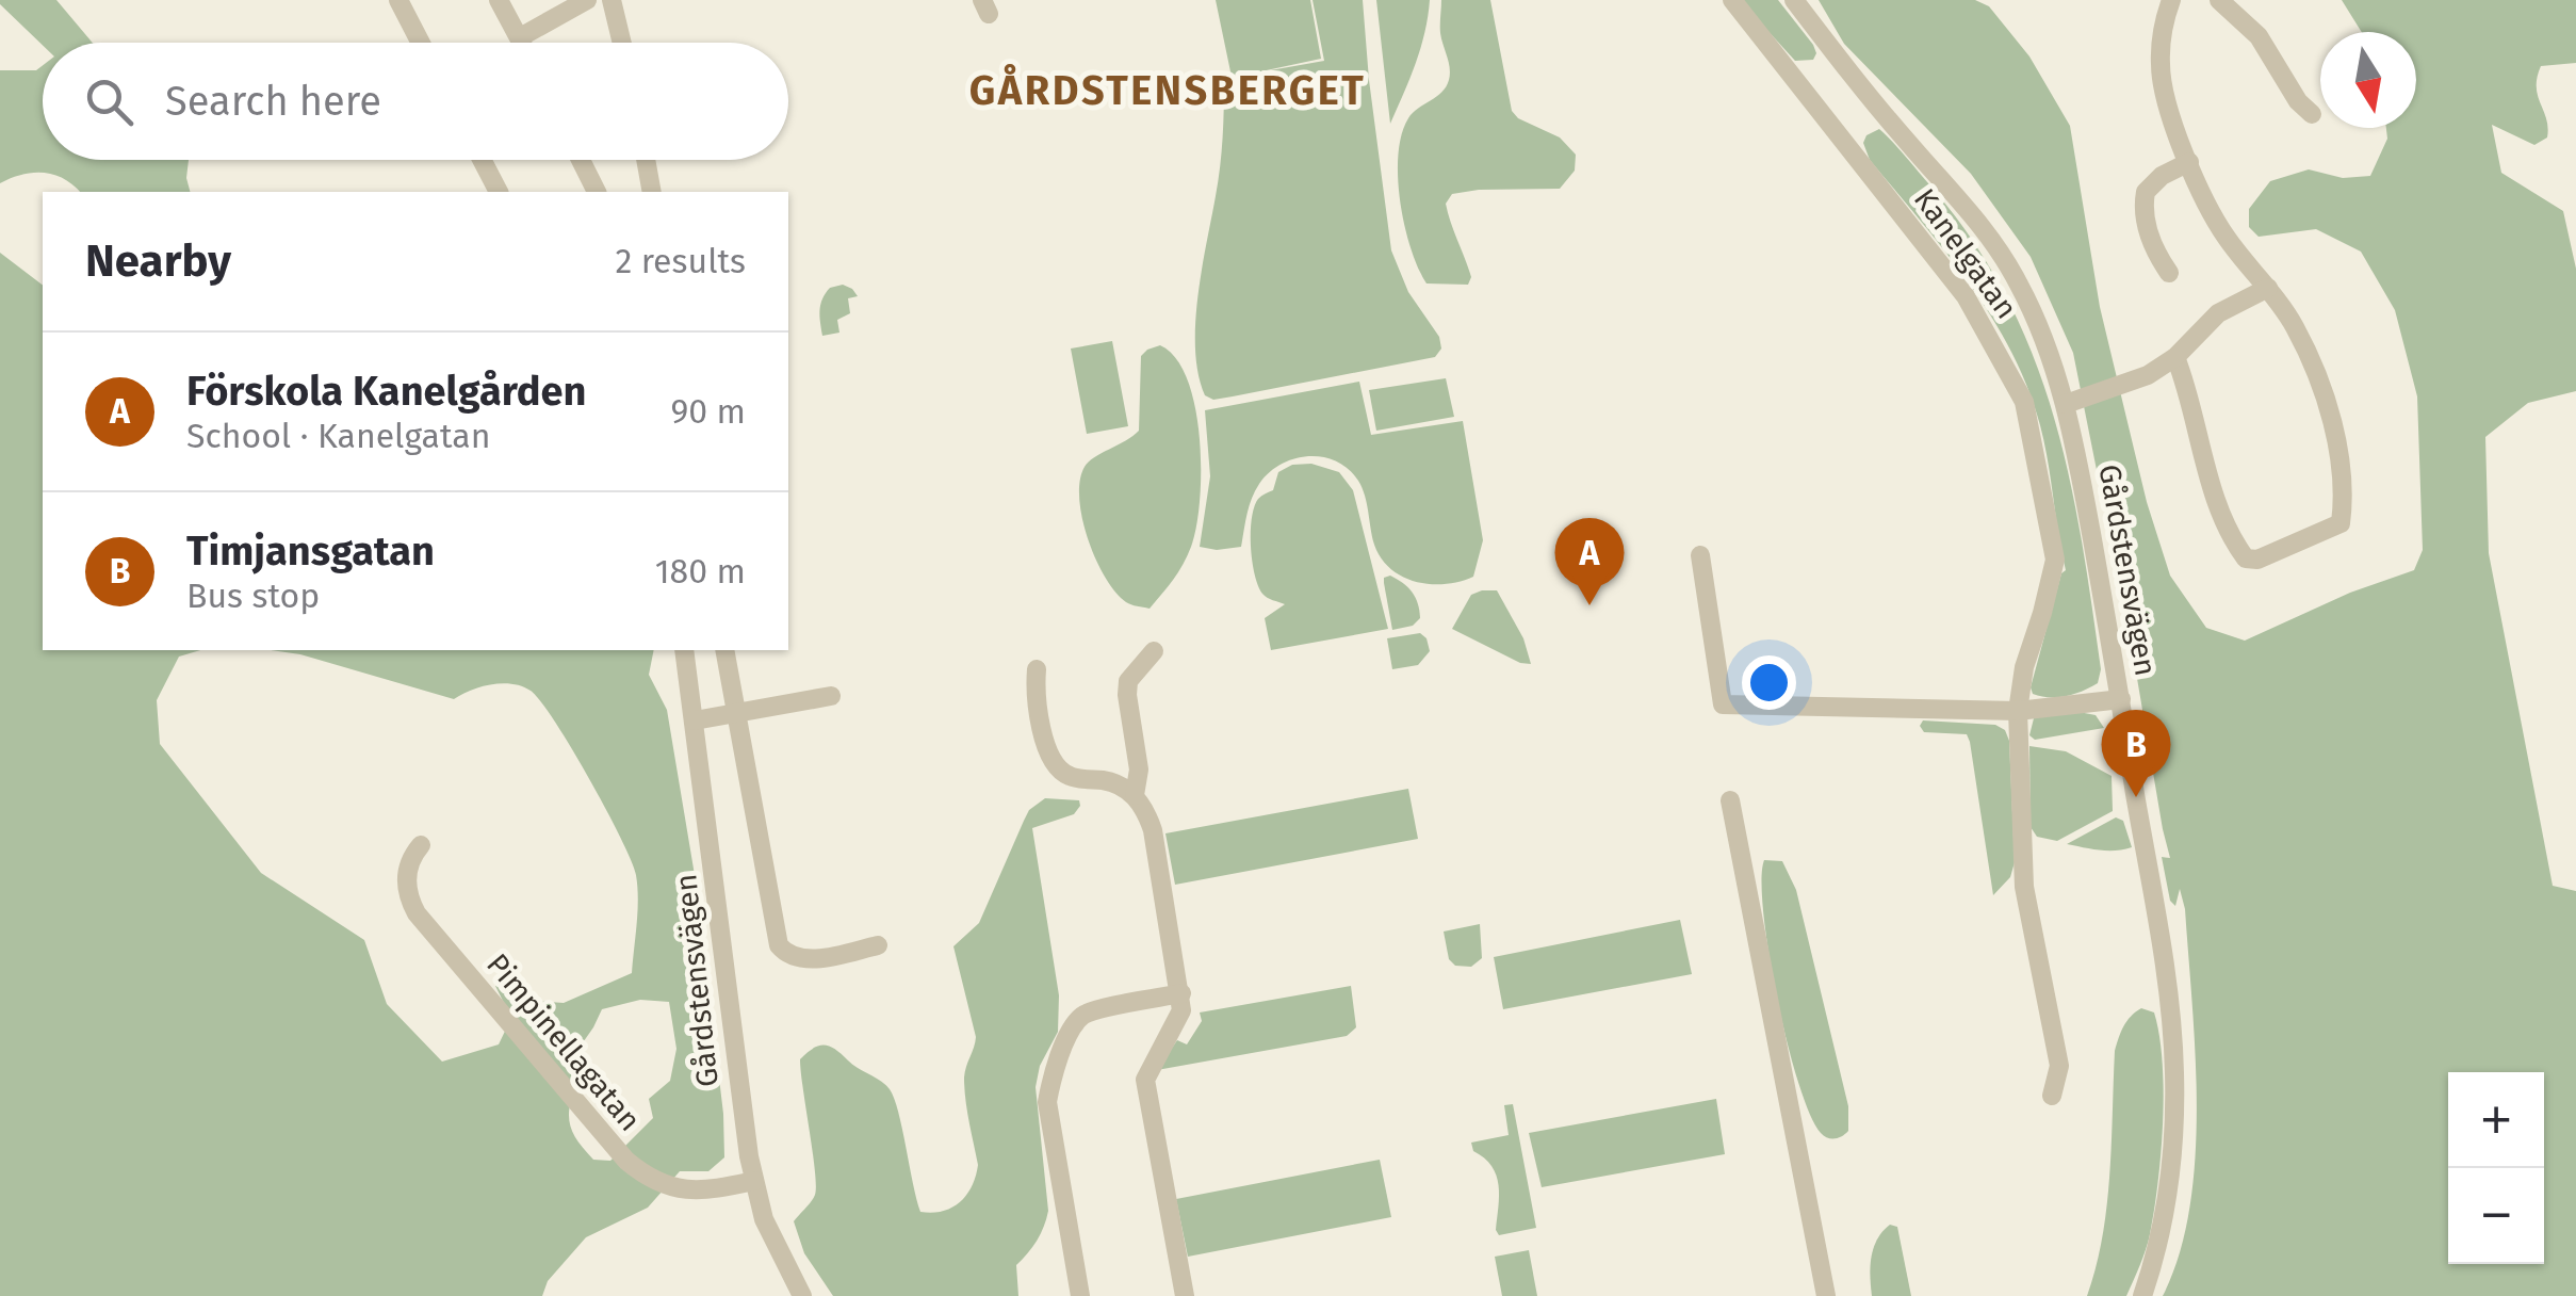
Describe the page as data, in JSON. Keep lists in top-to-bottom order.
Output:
{
  "streets": {
    "street": ["Kanelgatan", "Gårdstensvägen", "Pimpinellagatan"]
  },
  "crossings": [
    ["Gårdstensvägen", "Pimpinellagatan"]
  ],
  "districts": ["GÅRDSTENSBERGET"],
  "north": "bottom",
  "page": {
    "search": "Search here",
    "heading": ["Nearby", "2 results"],
    "list": [
      {
        "mark": "A",
        "name": "Förskola Kanelgården",
        "note": "School · Kanelgatan",
        "value": "90 m"
      },
      {
        "mark": "B",
        "name": "Timjansgatan",
        "note": "Bus stop",
        "value": "180 m"
      }
    ],
    "pins": ["A", "B"],
    "map_buttons": ["+", "−"]
  }
}
